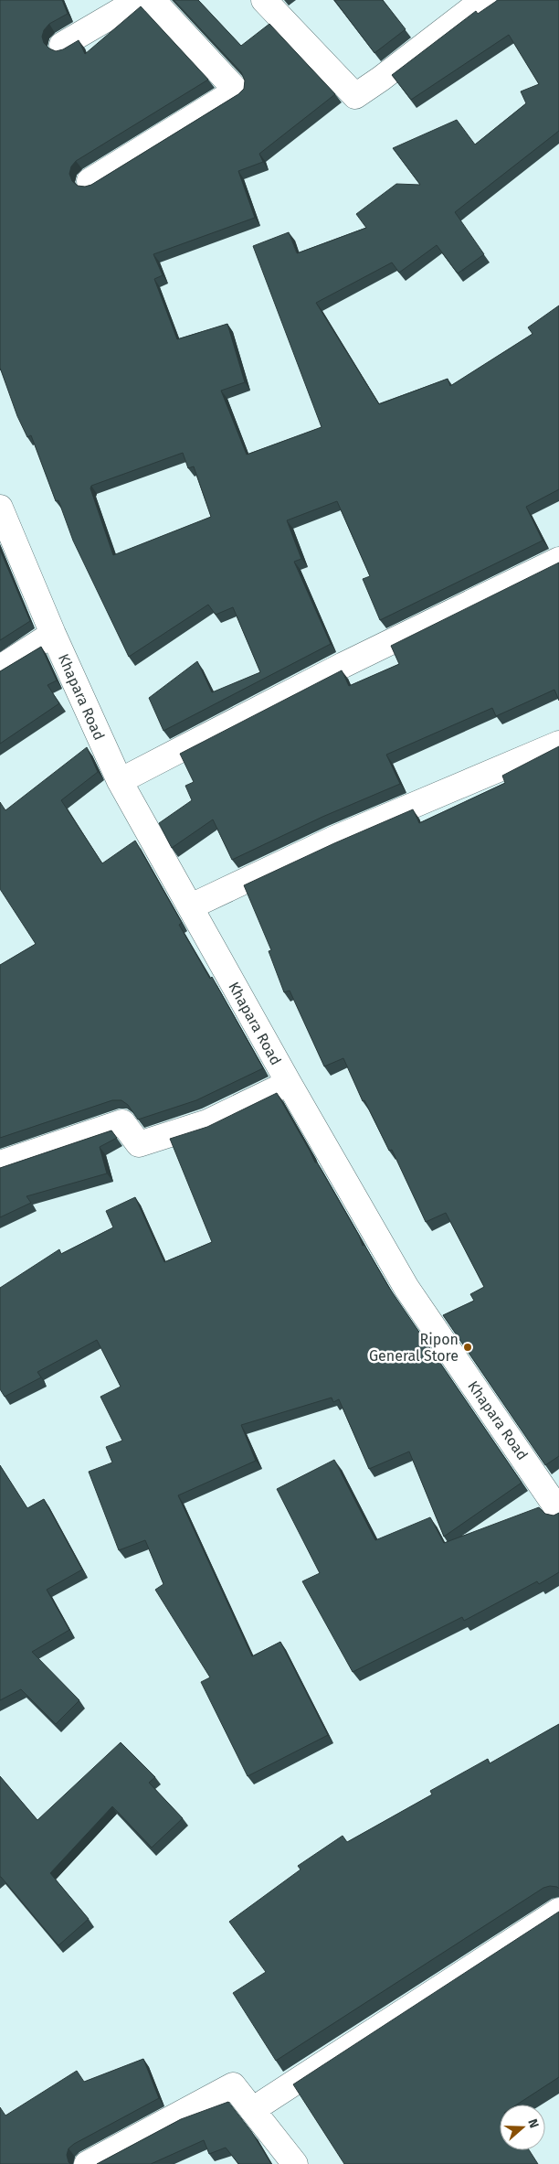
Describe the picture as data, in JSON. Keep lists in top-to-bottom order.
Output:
{
  "streets": {
    "street": ["Khapara Road"]
  },
  "places": ["Ripon General Store"],
  "north": "right"
}
